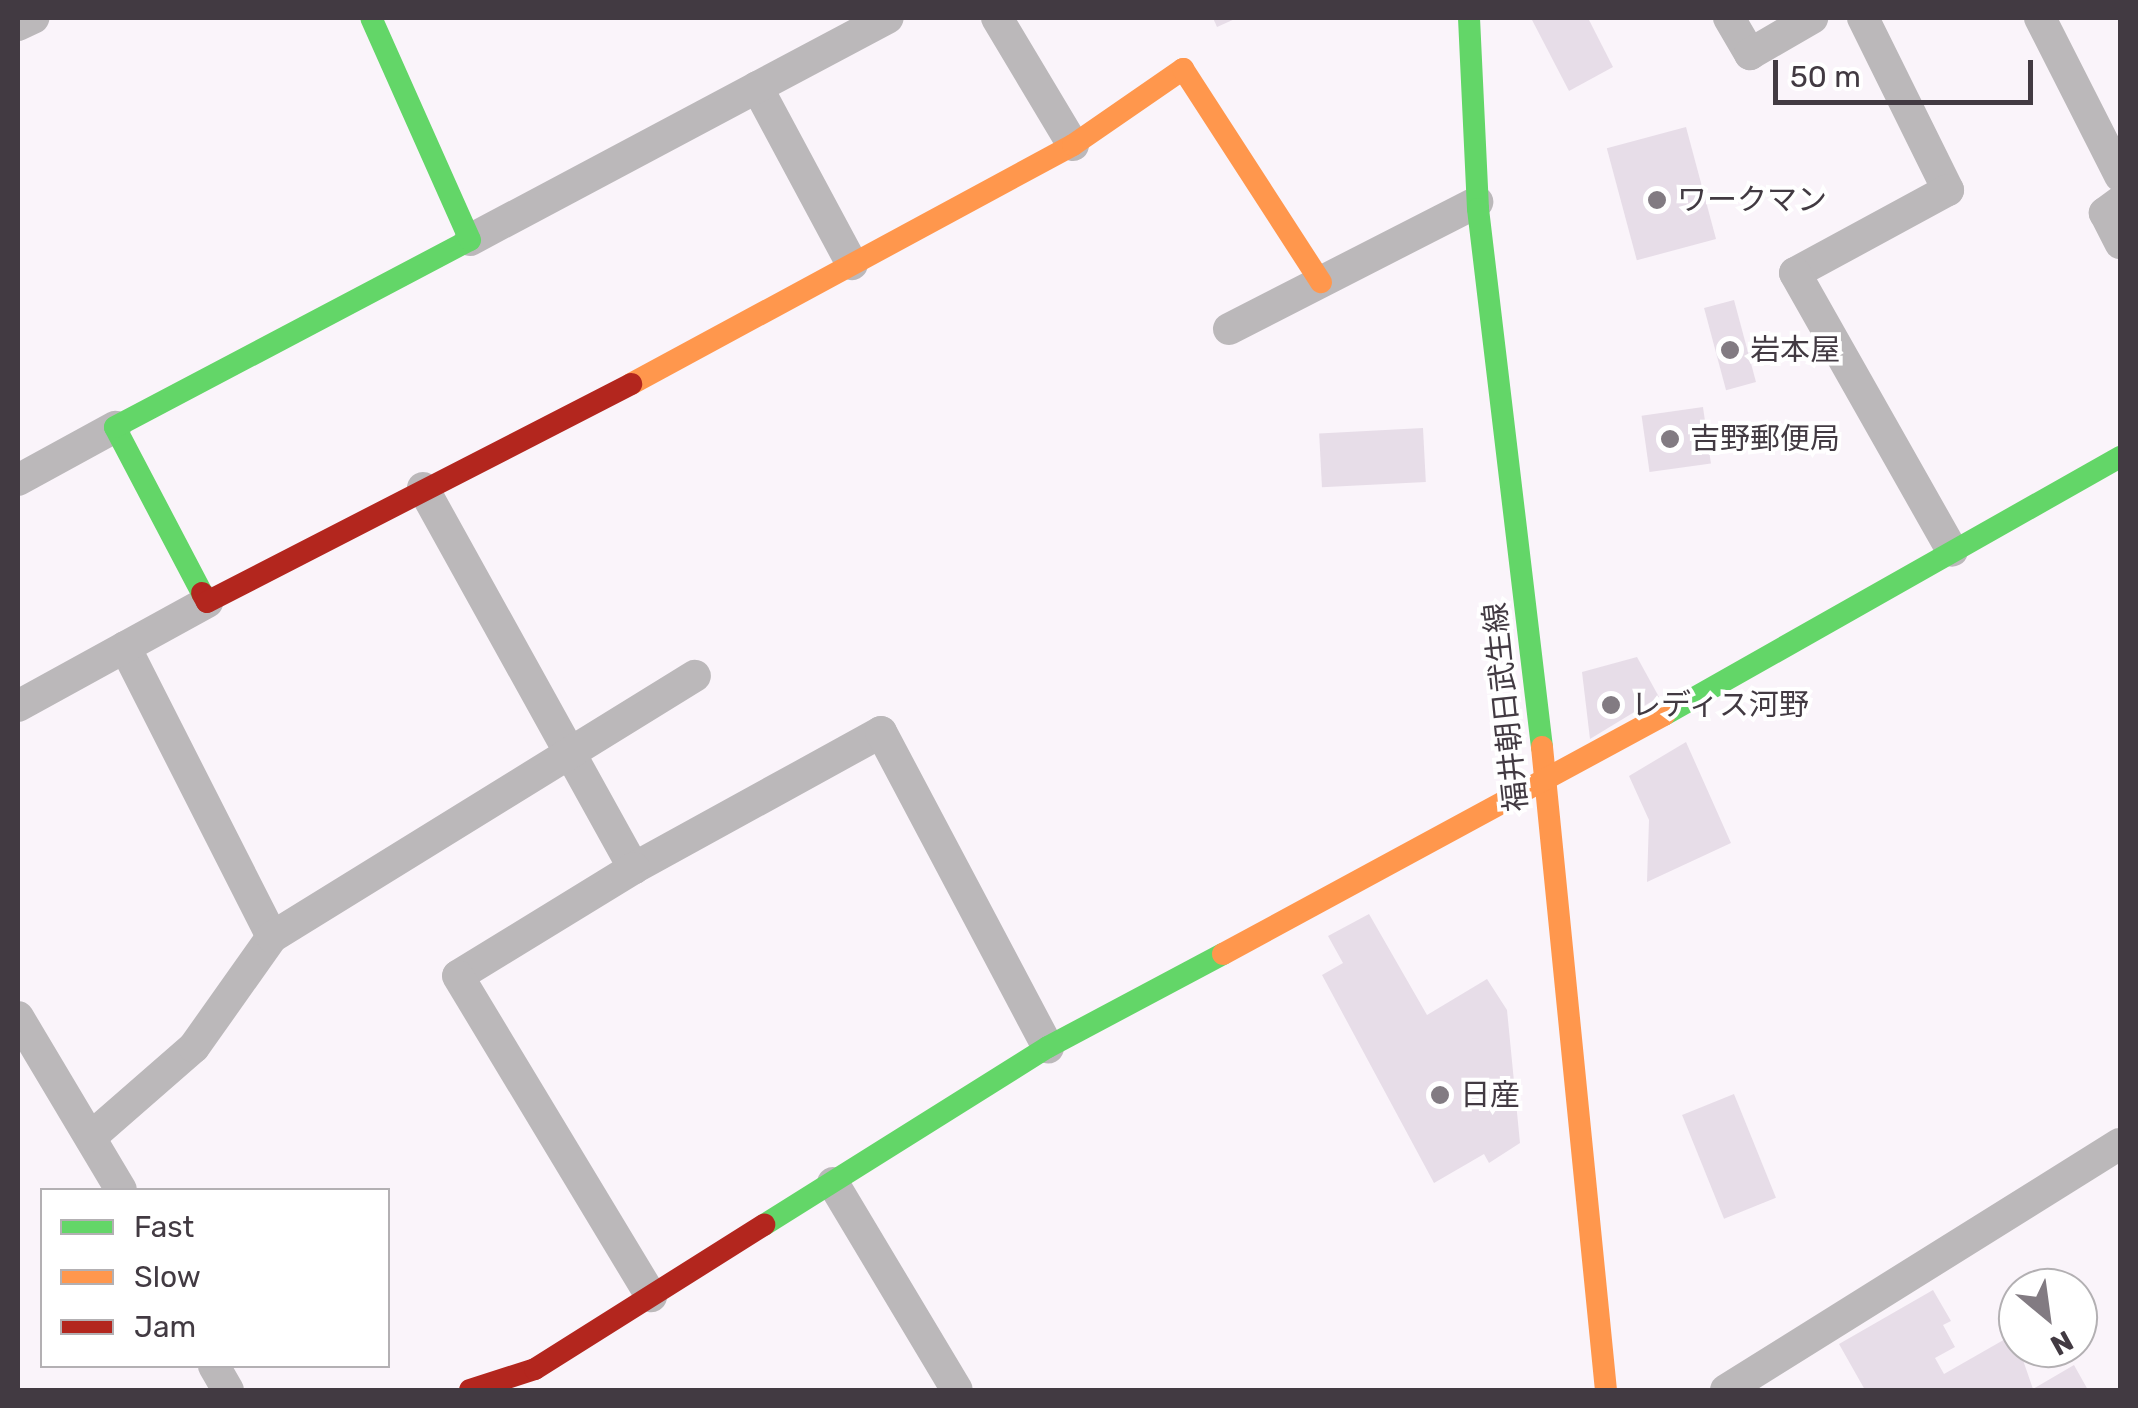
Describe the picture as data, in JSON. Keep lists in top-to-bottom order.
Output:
{
  "streets": {
    "street": ["福井朝日武生線"]
  },
  "places": [
    "ワークマン",
    "岩本屋",
    "吉野郵便局",
    "レディス河野",
    "日産"
  ],
  "legend": ["Fast", "Slow", "Jam"],
  "scale_bar": "50 m",
  "north": "bottom right"
}
